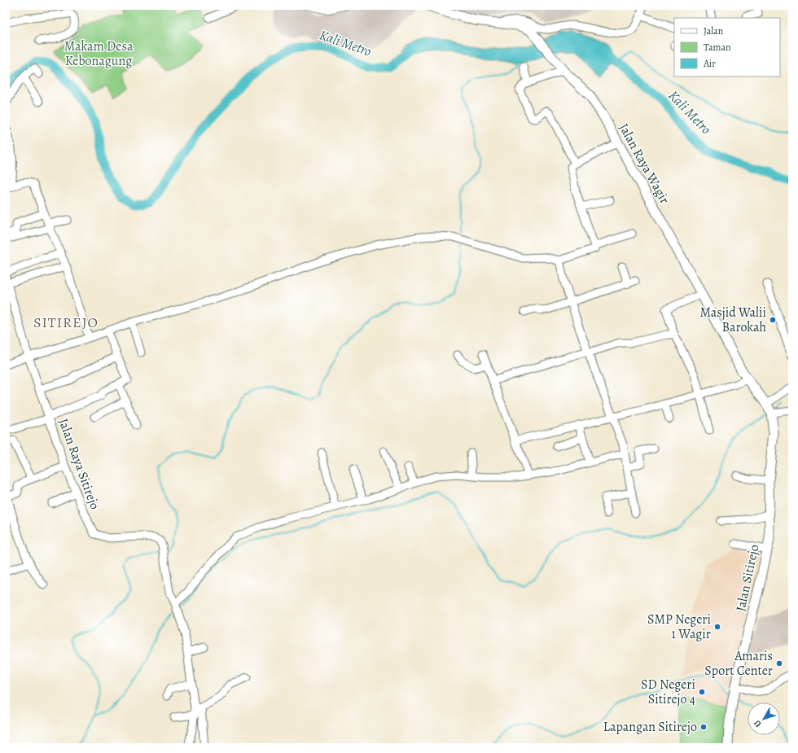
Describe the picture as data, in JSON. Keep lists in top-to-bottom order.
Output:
{
  "streets": {
    "main road": ["Jalan Raya Wagir", "Jalan Sitirejo"],
    "street": ["Jalan Raya Sitirejo"]
  },
  "crossings": [
    ["Jalan Raya Wagir", "Jalan Sitirejo"]
  ],
  "districts": ["SITIREJO"],
  "water": ["Kali Metro"],
  "parks": ["Makam Desa Kebonagung"],
  "places": [
    "Masjid Walii Barokah",
    "SMP Negeri 1 Wagir",
    "Amaris Sport Center",
    "SD Negeri Sitirejo 4",
    "Lapangan Sitirejo"
  ],
  "legend": ["Jalan", "Taman", "Air"],
  "north": "bottom left"
}
